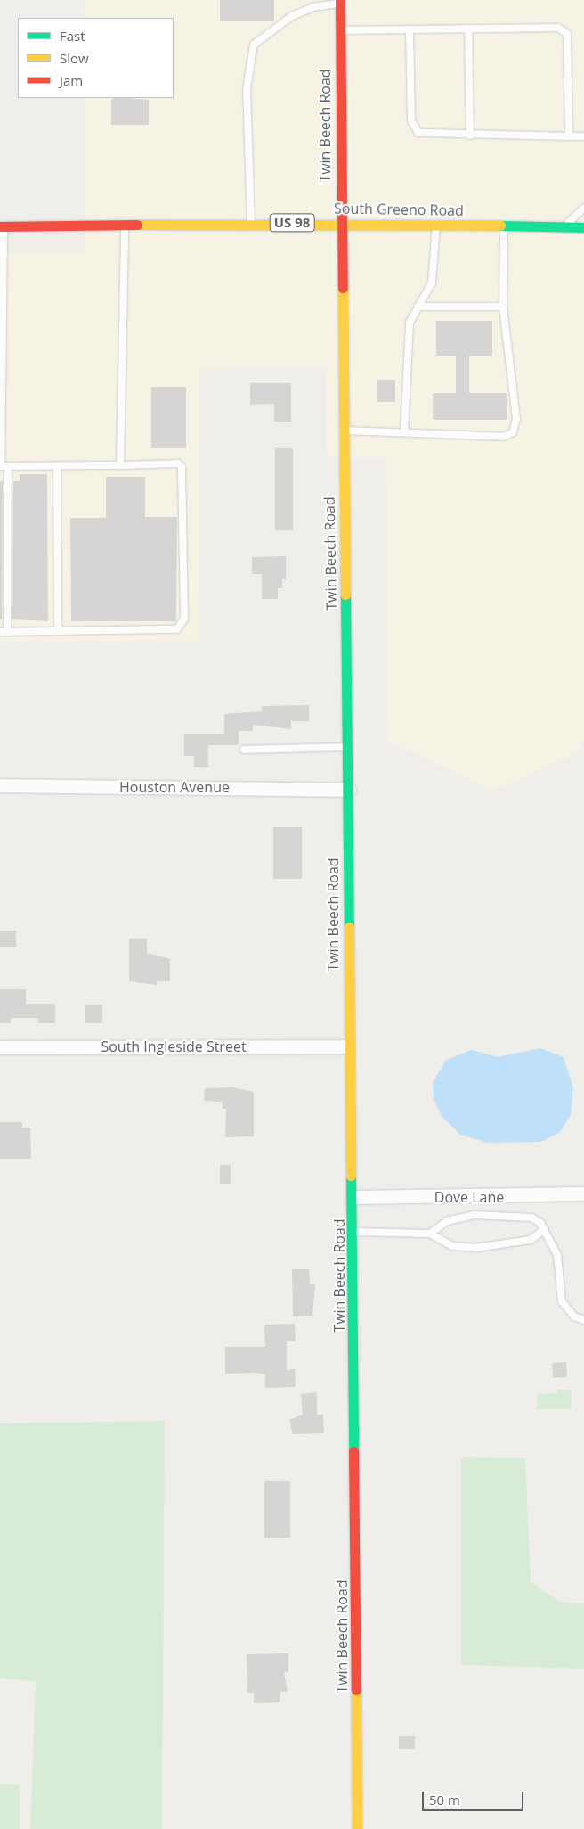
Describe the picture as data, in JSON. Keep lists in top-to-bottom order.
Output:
{
  "streets": {
    "street": [
      "Twin Beech Road",
      "South Greeno Road",
      "US 98",
      "Houston Avenue",
      "South Ingleside Street",
      "Dove Lane"
    ]
  },
  "crossings": [
    ["Twin Beech Road", "South Greeno Road"],
    ["Twin Beech Road", "Houston Avenue"],
    ["Twin Beech Road", "South Ingleside Street"],
    ["Twin Beech Road", "Dove Lane"]
  ],
  "legend": ["Fast", "Slow", "Jam"],
  "scale_bar": "50 m"
}
